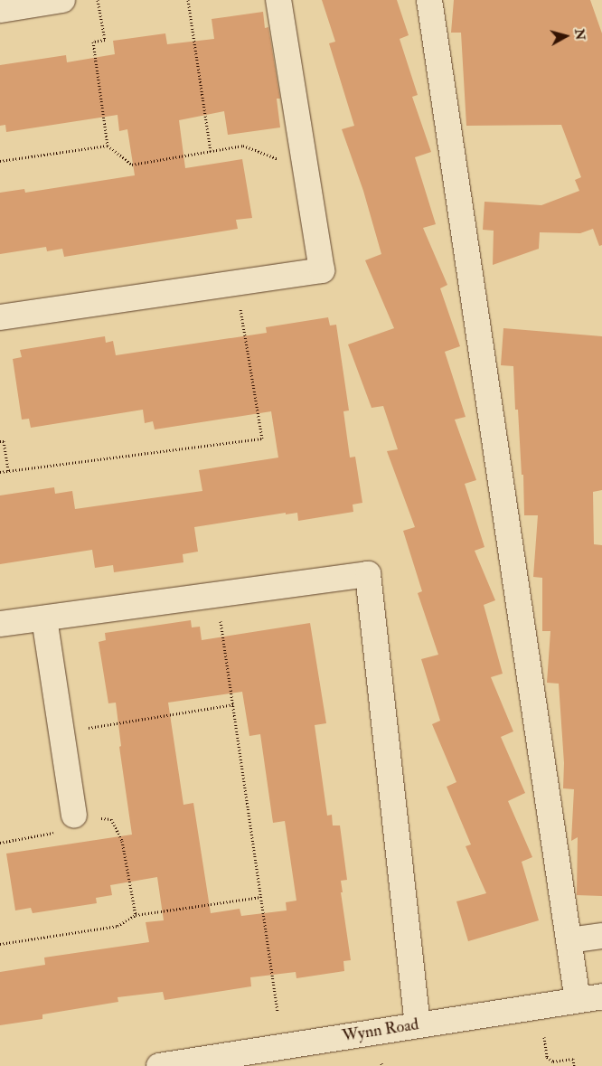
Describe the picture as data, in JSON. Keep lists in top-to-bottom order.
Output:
{
  "streets": {
    "street": ["Wynn Road"]
  },
  "north": "right"
}
